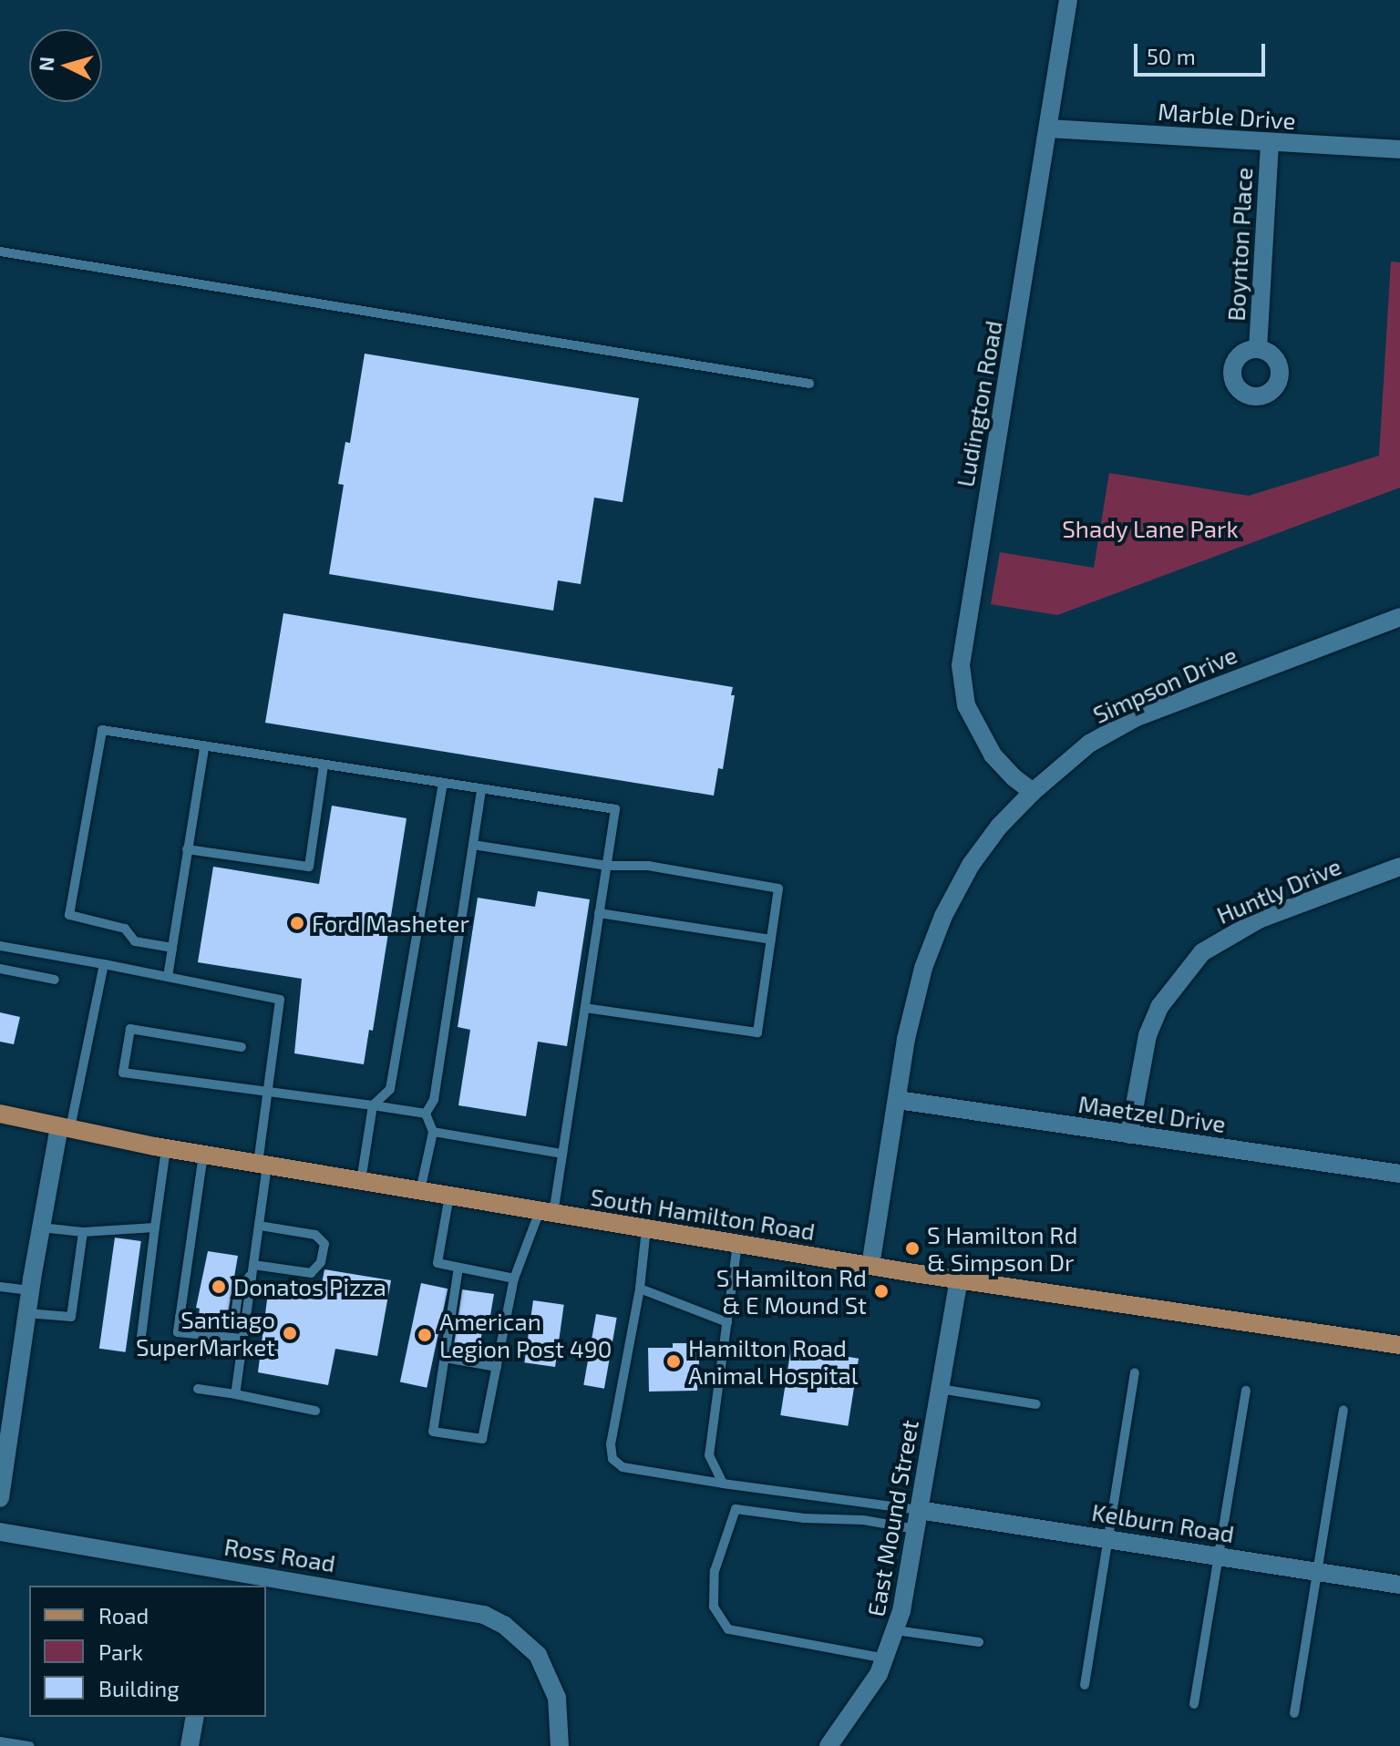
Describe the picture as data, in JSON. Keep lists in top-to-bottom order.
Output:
{
  "streets": {
    "main road": ["South Hamilton Road"],
    "street": [
      "Marble Drive",
      "Boynton Place",
      "Ludington Road",
      "Simpson Drive",
      "Huntly Drive",
      "Maetzel Drive",
      "East Mound Street",
      "Kelburn Road",
      "Ross Road"
    ]
  },
  "crossings": [
    ["Marble Drive", "Boynton Place"],
    ["Marble Drive", "Ludington Road"],
    ["Ludington Road", "Simpson Drive"],
    ["Simpson Drive", "Maetzel Drive"],
    ["Simpson Drive", "South Hamilton Road"],
    ["Huntly Drive", "Maetzel Drive"],
    ["South Hamilton Road", "East Mound Street"],
    ["East Mound Street", "Kelburn Road"]
  ],
  "parks": ["Shady Lane Park"],
  "places": [
    "Ford Masheter",
    "S Hamilton Rd & Simpson Dr",
    "Donatos Pizza",
    "S Hamilton Rd & E Mound St",
    "Santiago SuperMarket",
    "American Legion Post 490",
    "Hamilton Road Animal Hospital"
  ],
  "legend": ["Road", "Park", "Building"],
  "scale_bar": "50 m",
  "north": "left"
}
